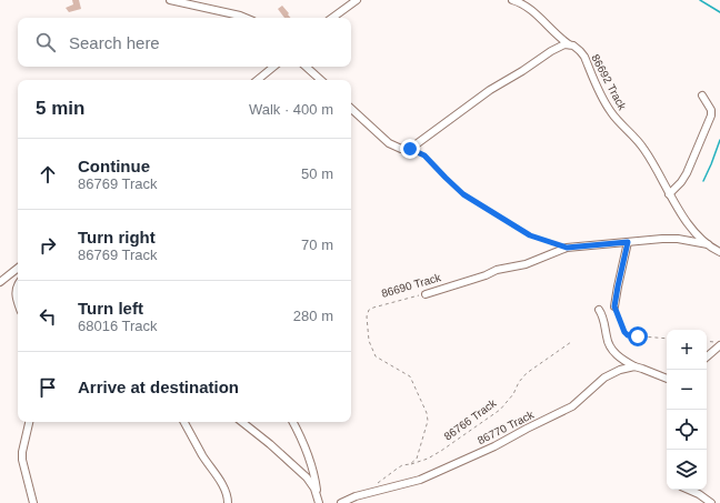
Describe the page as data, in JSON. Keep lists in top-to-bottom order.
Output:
{
  "streets": {
    "street": ["86692 Track", "86690 Track", "86770 Track"],
    "path": ["86766 Track"]
  },
  "crossings": [
    ["86692 Track", "86690 Track"],
    ["86690 Track", "86766 Track"]
  ],
  "page": {
    "search": "Search here",
    "heading": ["5 min", "Walk · 400 m"],
    "list": [
      ["Continue", "86769 Track", "50 m"],
      ["Turn right", "86769 Track", "70 m"],
      ["Turn left", "68016 Track", "280 m"],
      "Arrive at destination"
    ],
    "map_buttons": ["+", "−"]
  }
}
